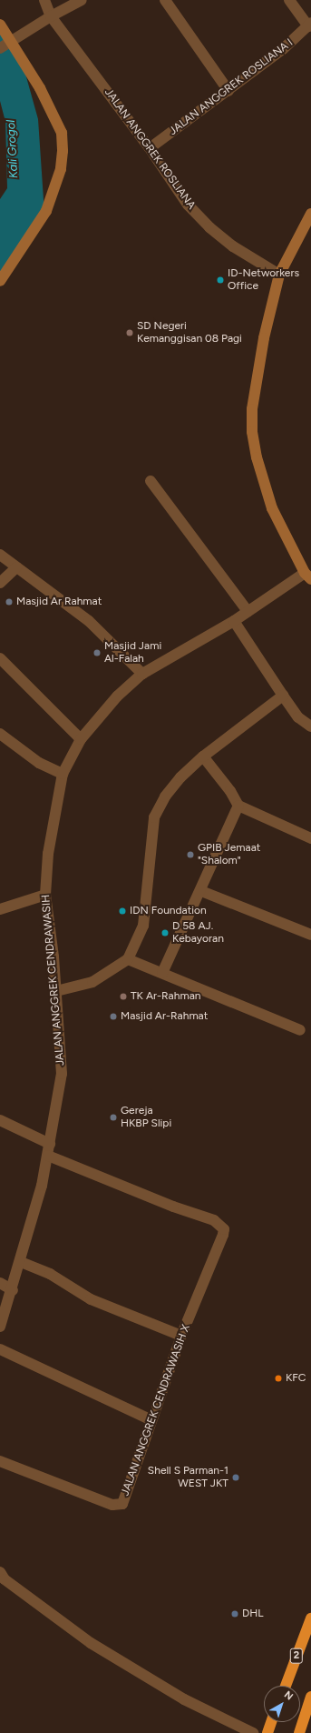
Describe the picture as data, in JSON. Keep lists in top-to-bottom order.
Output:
{
  "streets": {
    "highway": ["2"],
    "street": [
      "JALAN ANGGREK ROSLIANA I",
      "JALAN ANGGREK ROSLIANA",
      "JALAN ANGGREK CENDRAWASIH",
      "JALAN ANGGREK CENDRAWASIH X"
    ]
  },
  "crossings": [
    ["JALAN ANGGREK ROSLIANA I", "JALAN ANGGREK ROSLIANA"],
    ["JALAN ANGGREK CENDRAWASIH", "JALAN ANGGREK CENDRAWASIH X"]
  ],
  "water": ["Kali Grogol"],
  "places": [
    "ID-Networkers Office",
    "SD Negeri Kemanggisan 08 Pagi",
    "Masjid Ar Rahmat",
    "Masjid Jami Al-Falah",
    "GPIB Jemaat \"Shalom\"",
    "IDN Foundation",
    "D 58 AJ. Kebayoran",
    "TK Ar-Rahman",
    "Masjid Ar-Rahmat",
    "Gereja HKBP Slipi",
    "KFC",
    "Shell S Parman-1 WEST JKT",
    "DHL"
  ],
  "north": "top right"
}
